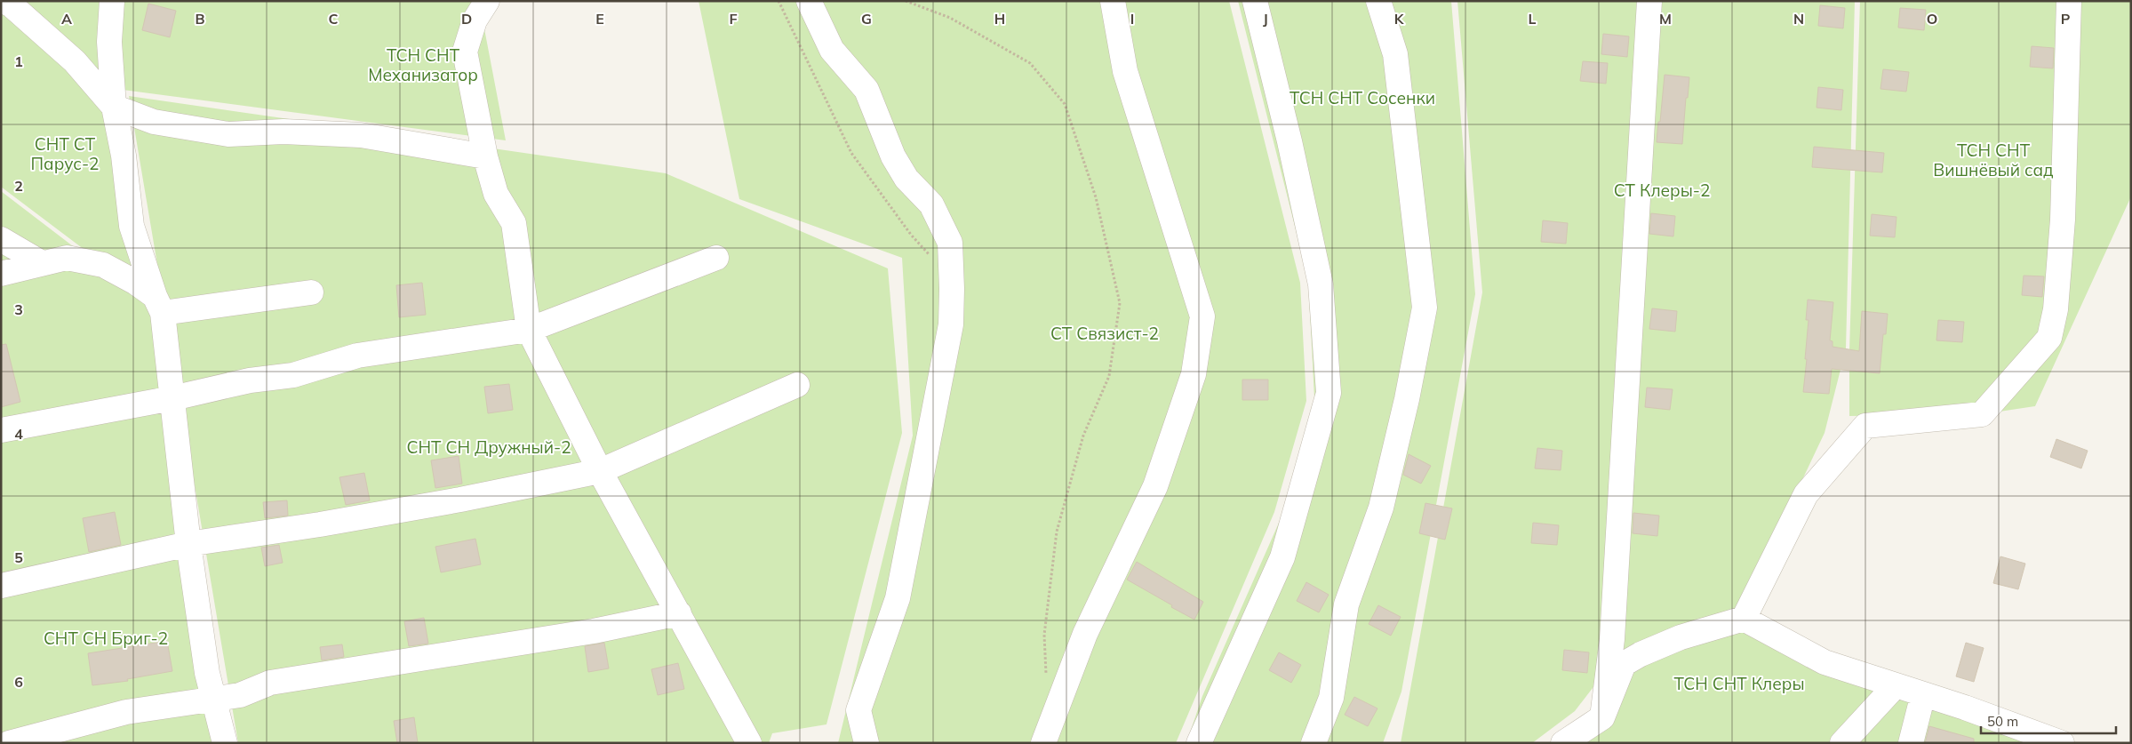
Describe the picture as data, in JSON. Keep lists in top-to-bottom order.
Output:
{
  "parks": [
    "ТСН СНТ Механизатор",
    "ТСН СНТ Сосенки",
    "СНТ СТ Парус-2",
    "ТСН СНТ Вишнёвый сад",
    "СТ Клеры-2",
    "СТ Связист-2",
    "СНТ СН Дружный-2",
    "СНТ СН Бриг-2",
    "ТСН СНТ Клеры"
  ],
  "scale_bar": "50 m",
  "grid": {
    "columns": [
      "A",
      "B",
      "C",
      "D",
      "E",
      "F",
      "G",
      "H",
      "I",
      "J",
      "K",
      "L",
      "M",
      "N",
      "O",
      "P"
    ],
    "rows": [
      "1",
      "2",
      "3",
      "4",
      "5",
      "6"
    ]
  }
}
